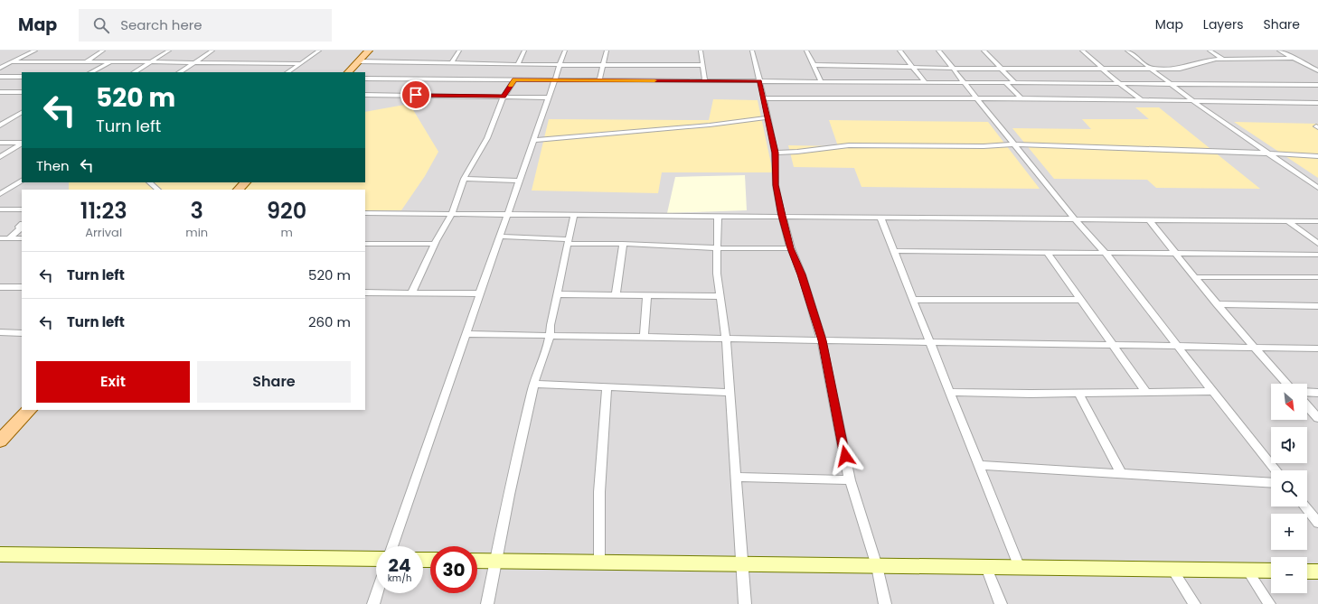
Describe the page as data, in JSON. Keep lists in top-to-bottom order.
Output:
{
  "north": "bottom right",
  "page": {
    "header": "Map",
    "search": "Search here",
    "nav": ["Map", "Layers", "Share"],
    "turn": ["520 m", "Turn left"],
    "then": "Then",
    "eta": [
      "11:23",
      "Arrival",
      "3",
      "min",
      "920",
      "m"
    ],
    "list": [
      {
        "name": "Turn left",
        "value": "520 m"
      },
      {
        "name": "Turn left",
        "value": "260 m"
      }
    ],
    "buttons": ["Exit", "Share"],
    "map_buttons": ["+", "−"],
    "speed": "24 km/h",
    "limit": "30"
  }
}
